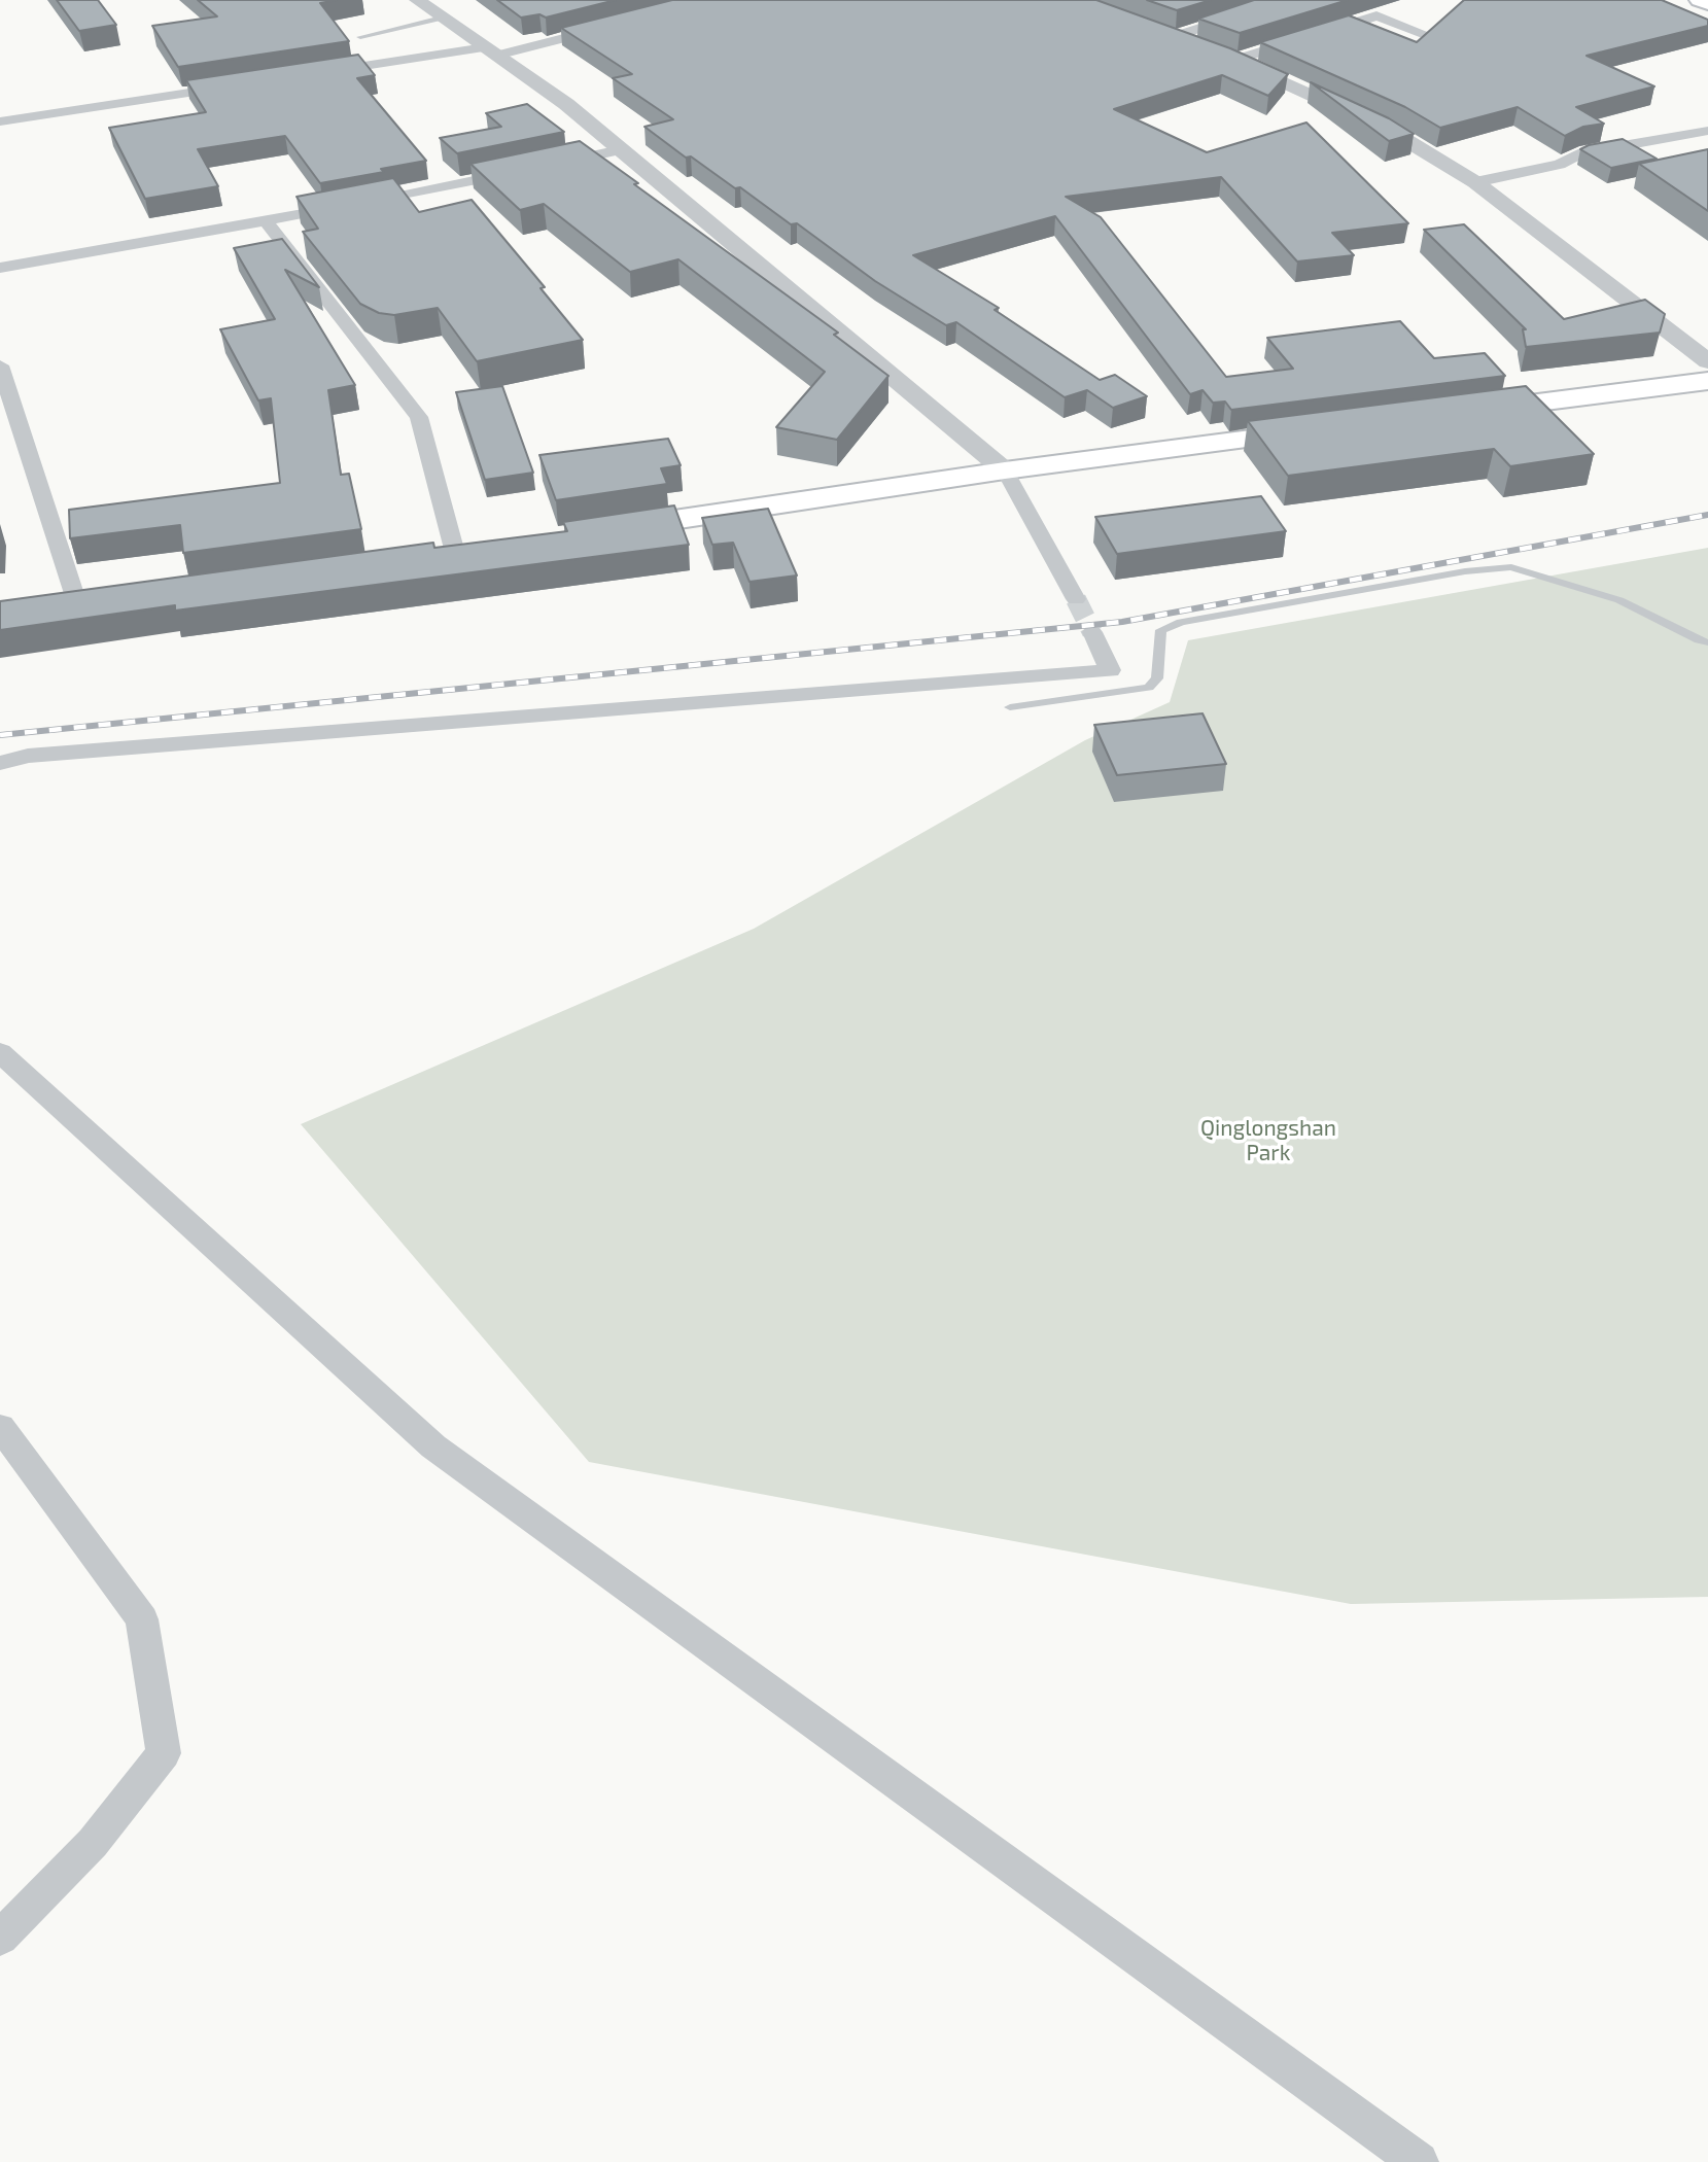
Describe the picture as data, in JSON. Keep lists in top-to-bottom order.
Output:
{
  "parks": ["Qinglongshan Park"]
}
